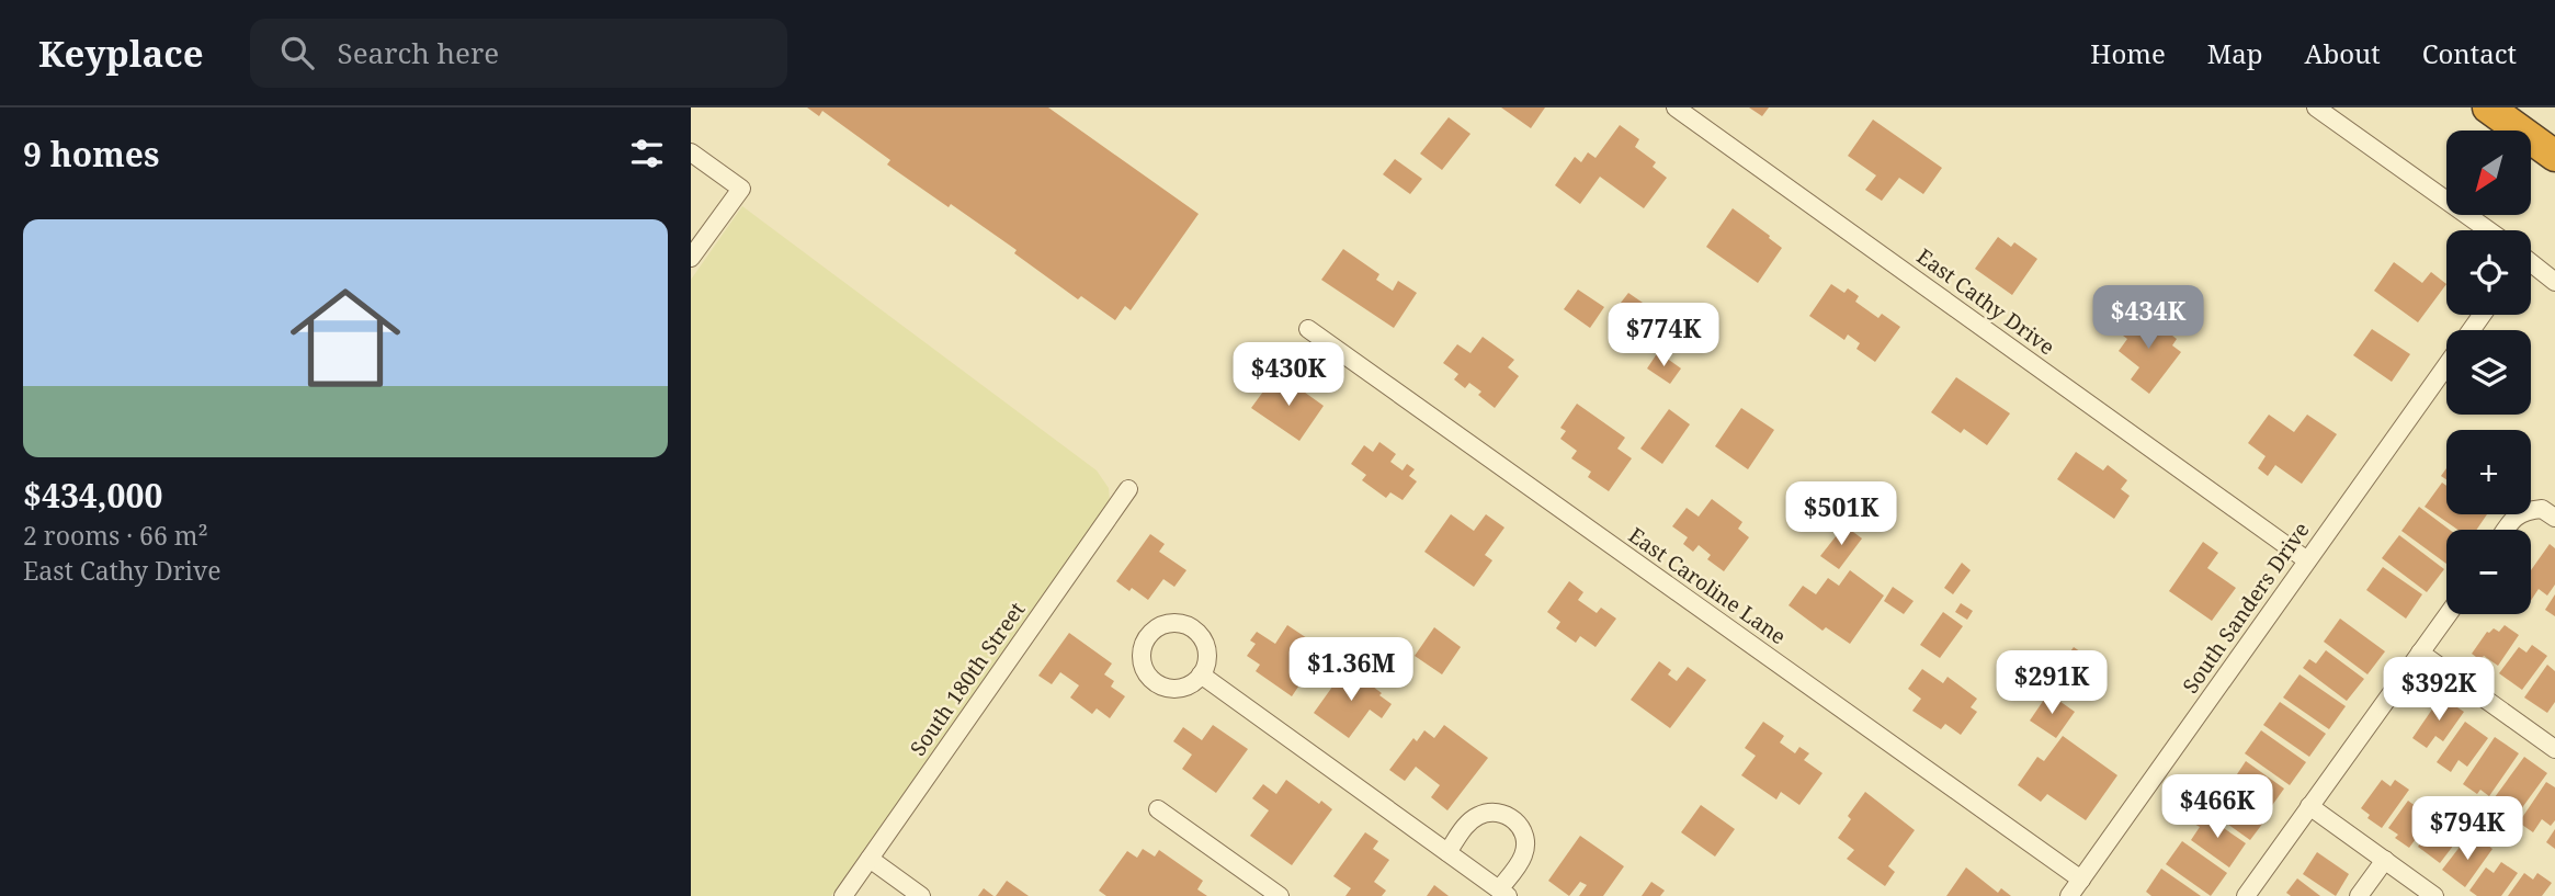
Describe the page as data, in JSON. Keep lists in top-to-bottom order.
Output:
{
  "streets": {
    "street": [
      "East Cathy Drive",
      "East Caroline Lane",
      "South Sanders Drive",
      "South 180th Street"
    ]
  },
  "crossings": [
    ["East Cathy Drive", "South Sanders Drive"],
    ["East Caroline Lane", "South Sanders Drive"]
  ],
  "north": "bottom left",
  "page": {
    "header": "Keyplace",
    "search": "Search here",
    "nav": [
      "Home",
      "Map",
      "About",
      "Contact"
    ],
    "heading": "9 homes",
    "map_buttons": ["+", "−"],
    "list": [
      {
        "name": "$434,000",
        "note": "2 rooms · 66 m² · East Cathy Drive"
      }
    ],
    "price": [
      "$434K",
      "$774K",
      "$430K",
      "$501K",
      "$1.36M",
      "$291K",
      "$392K",
      "$466K",
      "$794K"
    ]
  }
}
